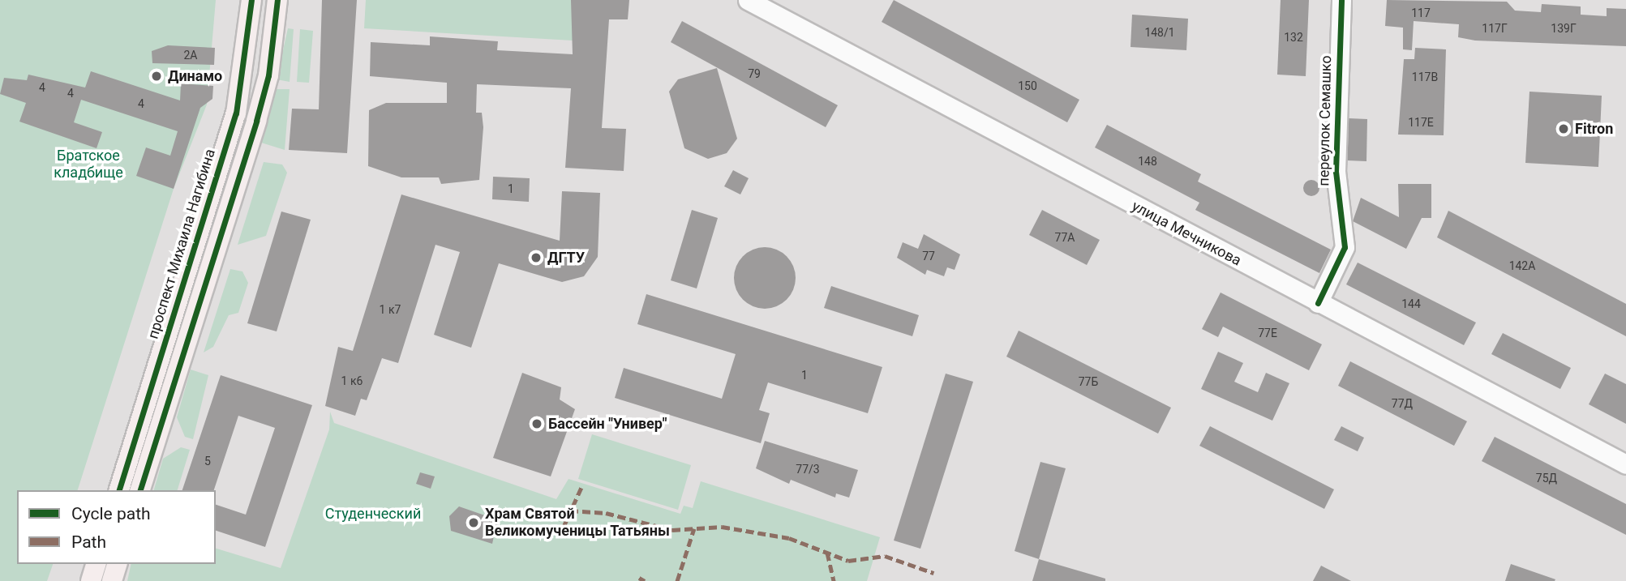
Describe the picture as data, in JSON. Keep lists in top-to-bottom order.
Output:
{
  "streets": {
    "main road": ["переулок Семашко", "улица Мечникова", "проспект Михаила Нагибина"]
  },
  "crossings": [
    ["переулок Семашко", "улица Мечникова"]
  ],
  "parks": ["Братское кладбище", "Студенческий"],
  "places": [
    "Динамо",
    "Fitron",
    "ДГТУ",
    "Бассейн \"Универ\"",
    "Храм Святой Великомученицы Татьяны"
  ],
  "house_numbers": [
    "117",
    "117Г",
    "139Г",
    "148/1",
    "132",
    "2А",
    "79",
    "117В",
    "150",
    "4",
    "4",
    "4",
    "117Е",
    "148",
    "1",
    "77А",
    "77",
    "142А",
    "144",
    "1 к7",
    "77Е",
    "1",
    "1 к6",
    "77Б",
    "77Д",
    "5",
    "77/3",
    "75Д"
  ],
  "legend": ["Cycle path", "Path"]
}
